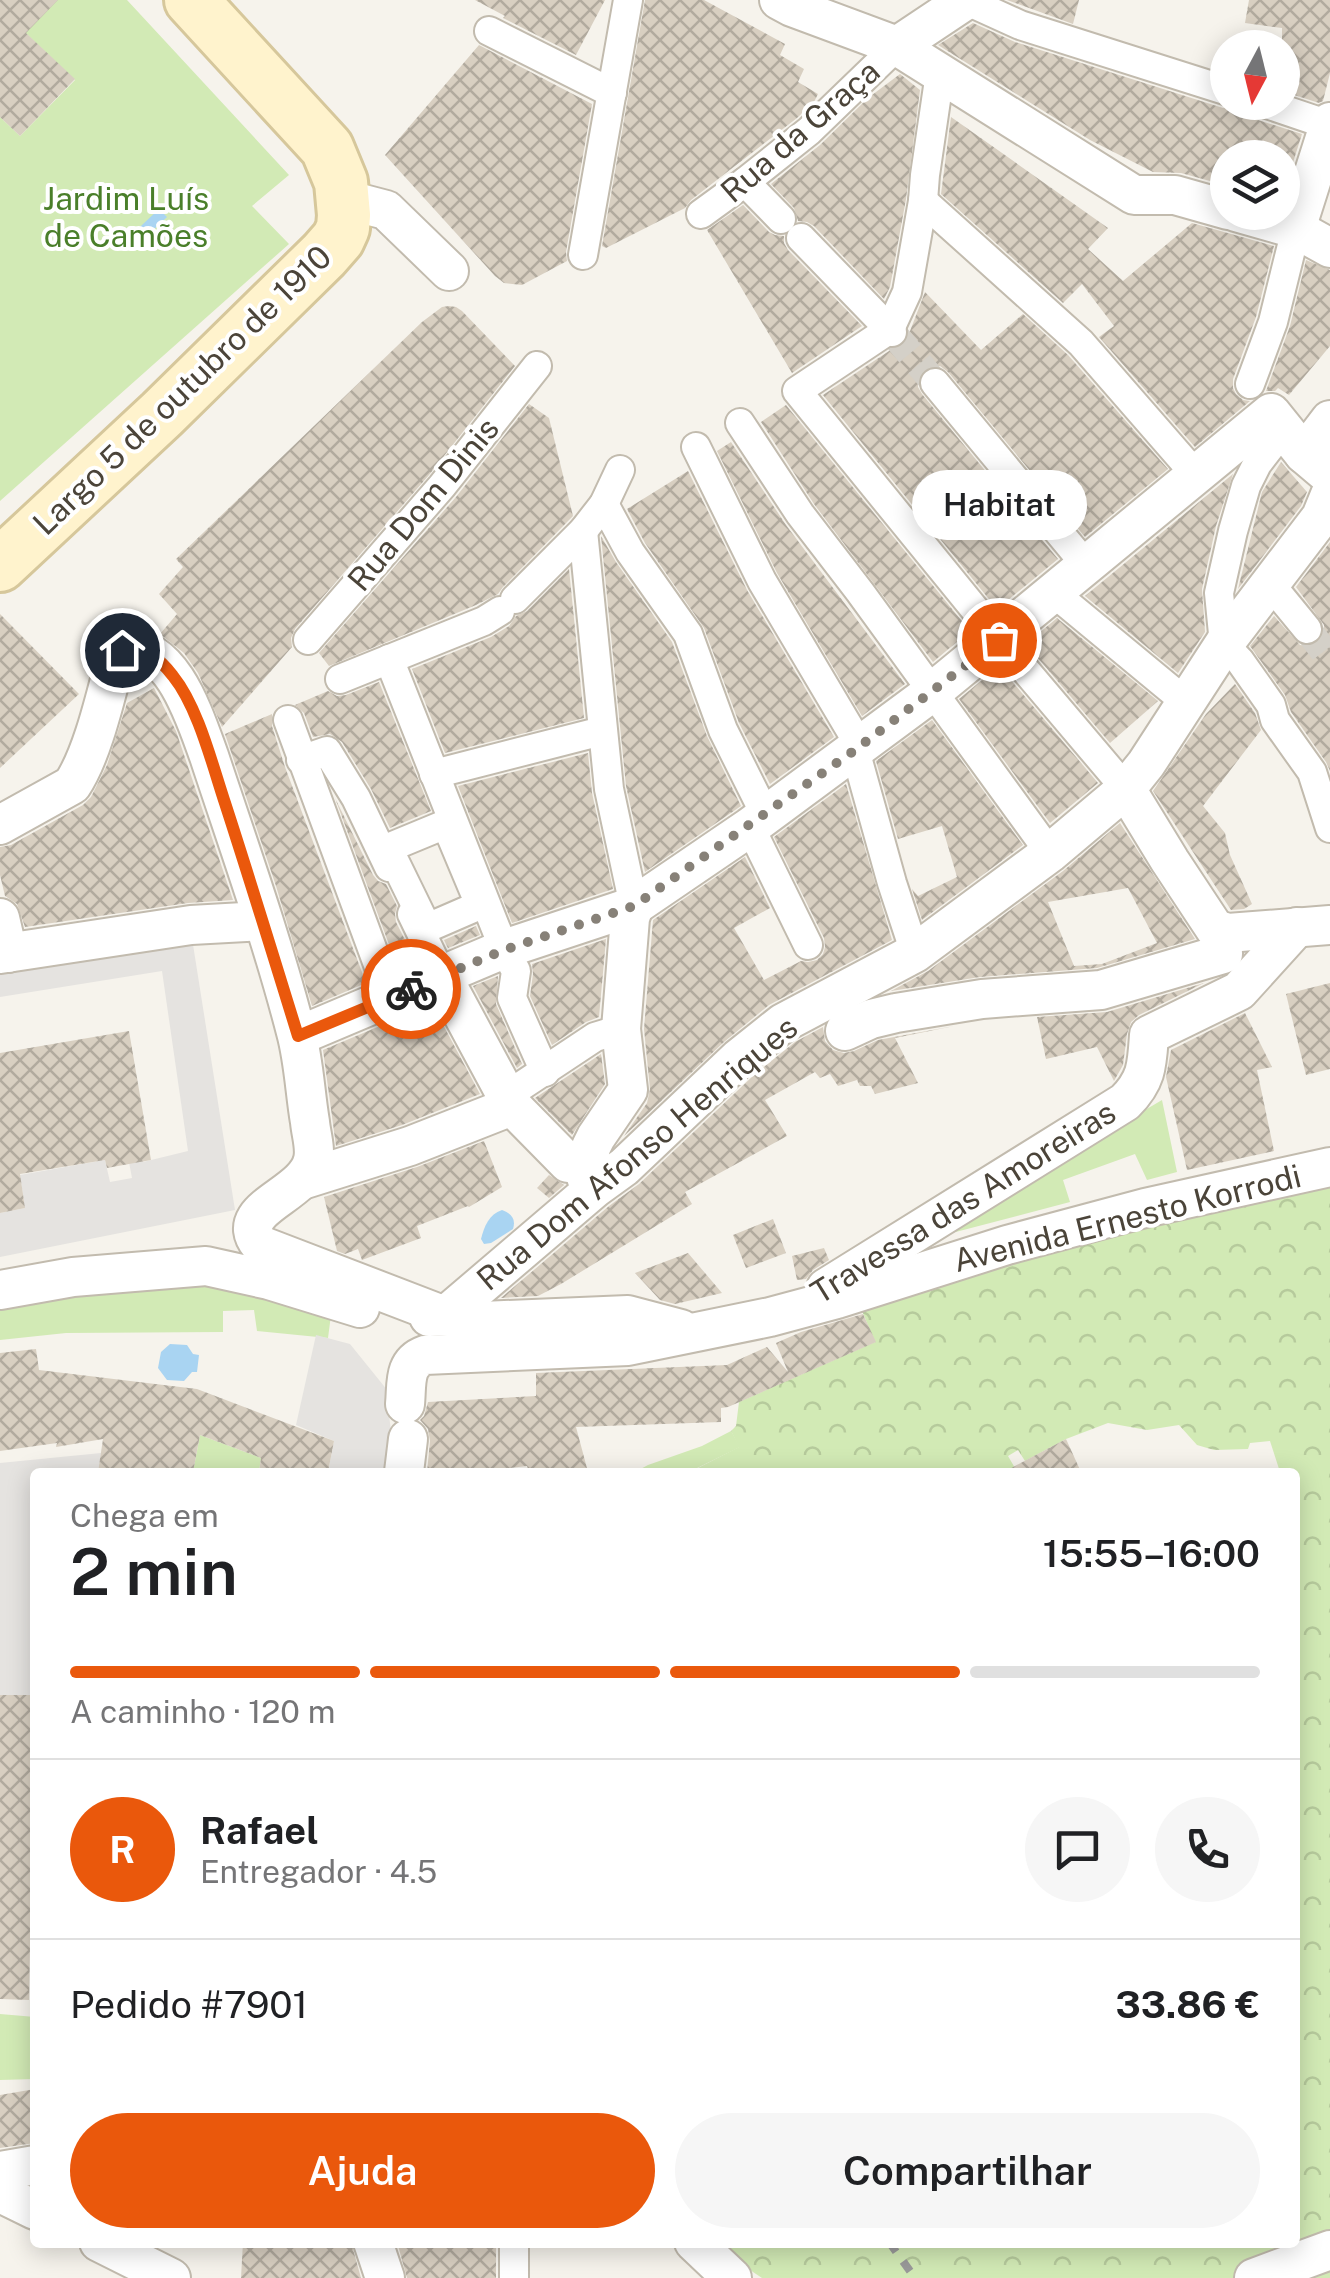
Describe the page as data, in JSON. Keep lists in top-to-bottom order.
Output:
{
  "streets": {
    "main road": ["Largo 5 de outubro de 1910"],
    "street": [
      "Rua da Graça",
      "Rua Dom Dinis",
      "Rua Dom Afonso Henriques",
      "Travessa das Amoreiras",
      "Avenida Ernesto Korrodi"
    ]
  },
  "crossings": [
    ["Travessa das Amoreiras", "Avenida Ernesto Korrodi"]
  ],
  "parks": ["Jardim Luís de Camões"],
  "places": ["Habitat"],
  "north": "bottom",
  "page": {
    "bubble": "Habitat",
    "heading": ["2 min", "Chega em", "15:55–16:00"],
    "panel": [
      "Rafael",
      "Entregador · 4.5",
      "Pedido #7901",
      "33.86 €"
    ],
    "bar": "A caminho · 120 m",
    "round": "R",
    "buttons": ["Ajuda", "Compartilhar"]
  }
}
